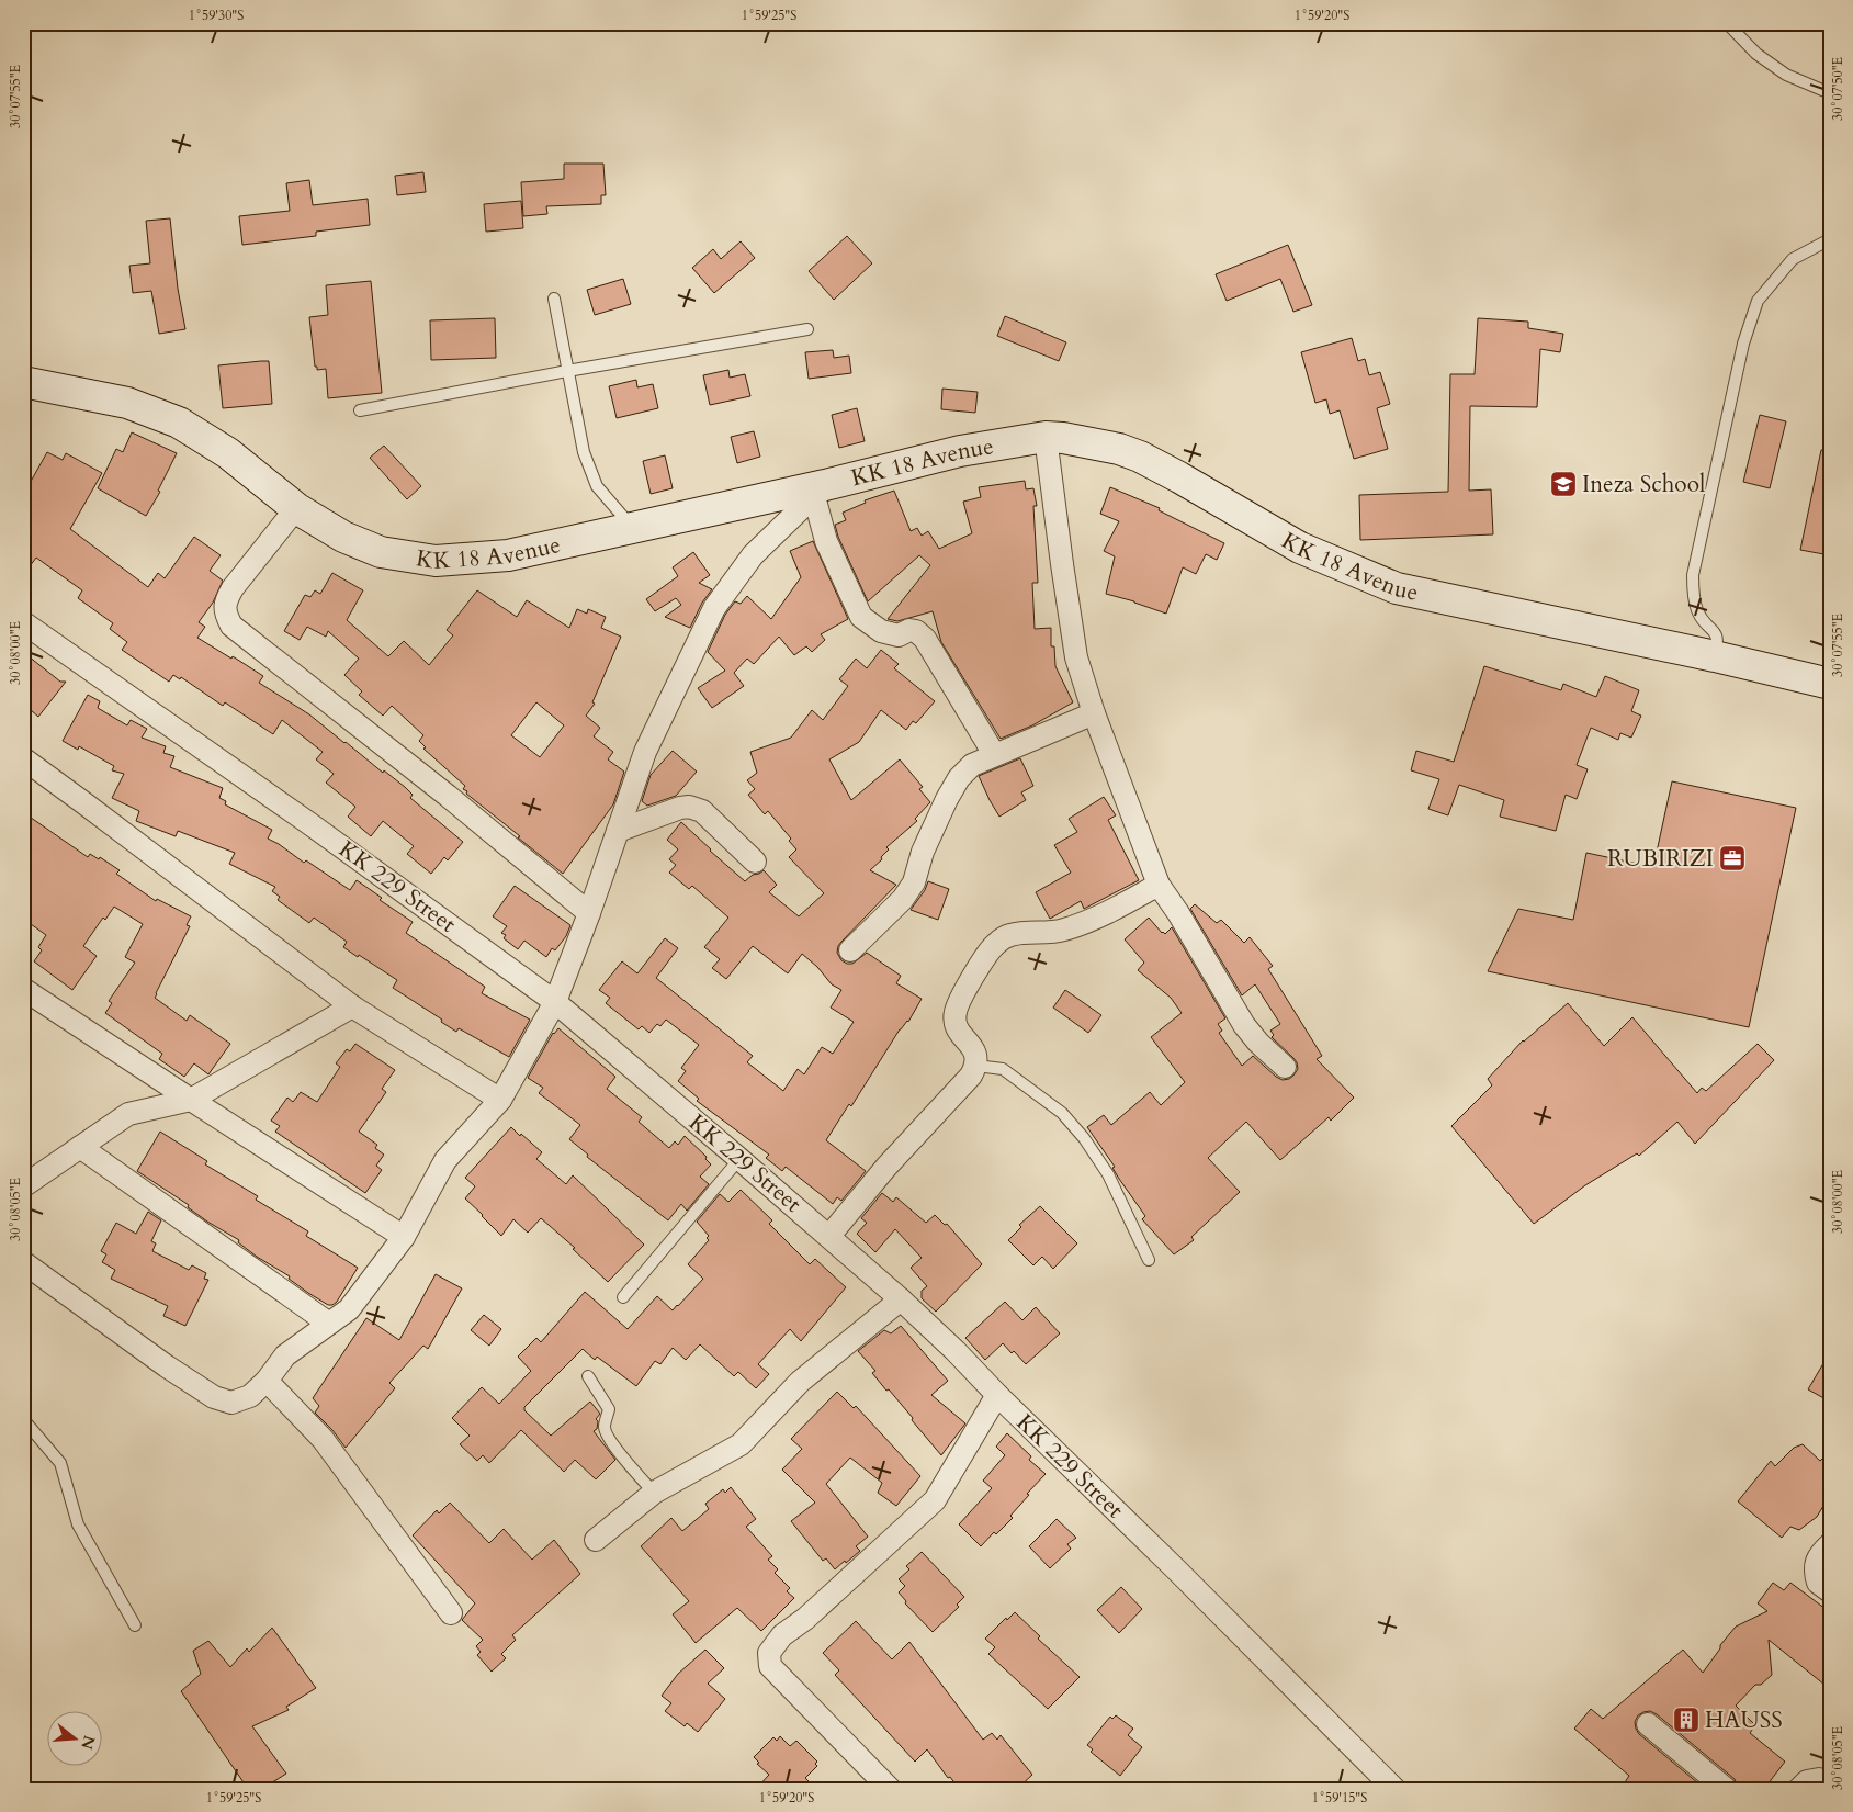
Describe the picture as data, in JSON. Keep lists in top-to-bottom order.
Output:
{
  "streets": {
    "main road": ["KK 18 Avenue"],
    "street": ["KK 229 Street"]
  },
  "places": {
    "school or university": ["Ineza School"],
    "office": ["RUBIRIZI"],
    "building": ["HAUSS"]
  },
  "north": "right",
  "coordinates": [
    "1°59'30\"S",
    "1°59'25\"S",
    "1°59'20\"S",
    "30°07'50\"E",
    "30°07'55\"E",
    "30°08'00\"E",
    "30°08'05\"E",
    "1°59'15\"S"
  ]
}
